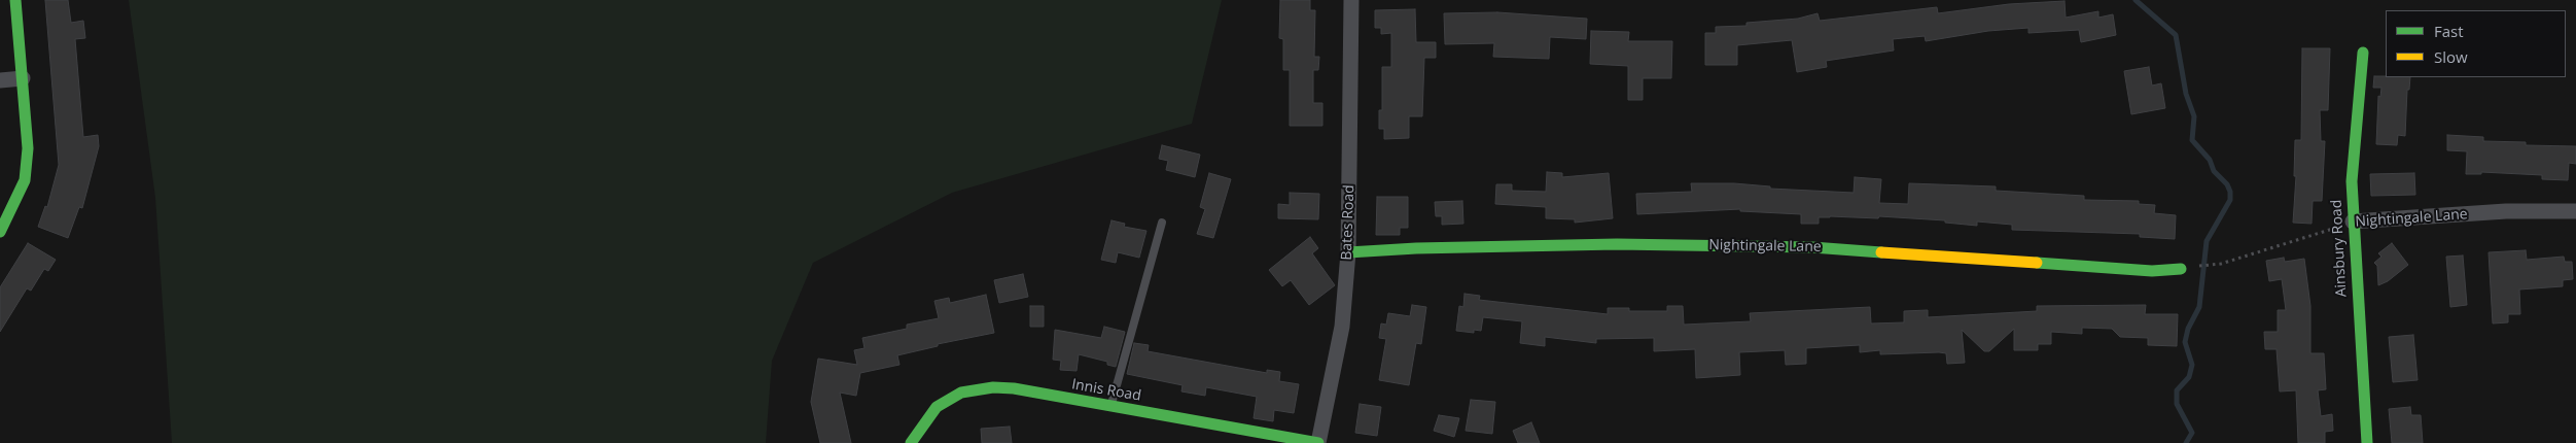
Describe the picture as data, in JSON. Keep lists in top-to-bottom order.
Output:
{
  "streets": {
    "street": [
      "Nightingale Lane",
      "Bates Road",
      "Ainsbury Road",
      "Innis Road"
    ]
  },
  "crossings": [
    ["Nightingale Lane", "Bates Road"],
    ["Nightingale Lane", "Ainsbury Road"],
    ["Bates Road", "Innis Road"]
  ],
  "legend": ["Fast", "Slow"]
}
